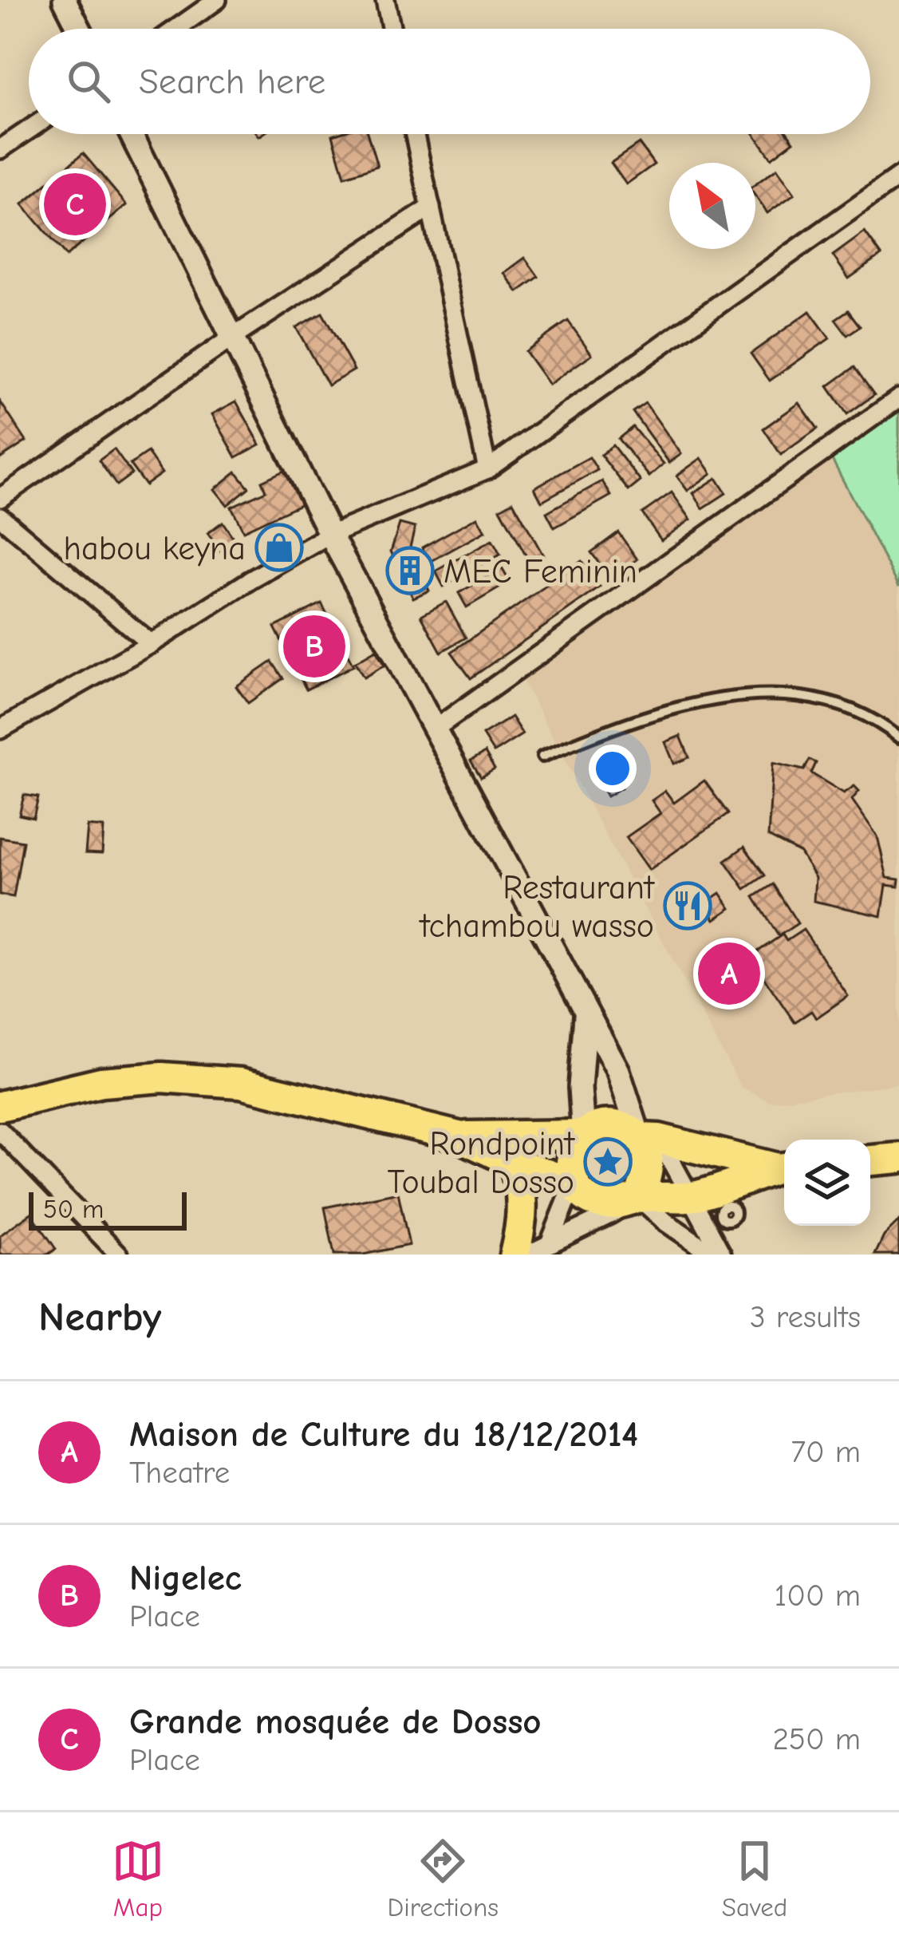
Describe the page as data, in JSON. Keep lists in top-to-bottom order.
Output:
{
  "places": {
    "shop": ["habou keyna"],
    "building": ["MEC Feminin"],
    "restaurant": ["Restaurant tchambou wasso"],
    "place": ["Rondpoint Toubal Dosso"]
  },
  "scale_bar": "50 m",
  "north": "top left",
  "page": {
    "search": "Search here",
    "pins": ["C", "B", "A"],
    "scale": "50 m",
    "heading": ["Nearby", "3 results"],
    "list": [
      {
        "mark": "A",
        "name": "Maison de Culture du 18/12/2014",
        "note": "Theatre",
        "value": "70 m"
      },
      {
        "mark": "B",
        "name": "Nigelec",
        "note": "Place",
        "value": "100 m"
      },
      {
        "mark": "C",
        "name": "Grande mosquée de Dosso",
        "note": "Place",
        "value": "250 m"
      }
    ],
    "nav": ["Map", "Directions", "Saved"]
  }
}
